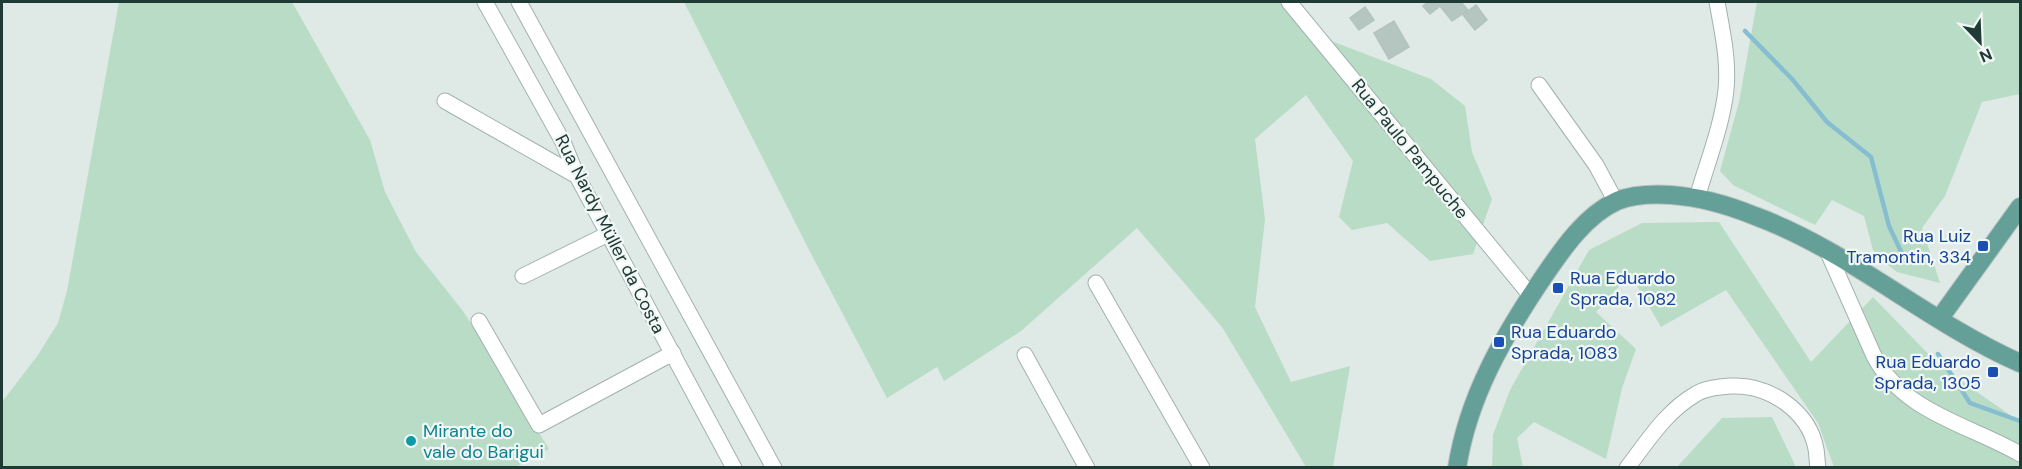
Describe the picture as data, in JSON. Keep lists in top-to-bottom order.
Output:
{
  "streets": {
    "street": ["Rua Paulo Pampuche", "Rua Nardy Müller da Costa"]
  },
  "places": {
    "transit": [
      "Rua Luiz Tramontin, 334",
      "Rua Eduardo Sprada, 1082",
      "Rua Eduardo Sprada, 1083",
      "Rua Eduardo Sprada, 1305"
    ],
    "other": ["Mirante do vale do Barigui"]
  },
  "north": "bottom right"
}
